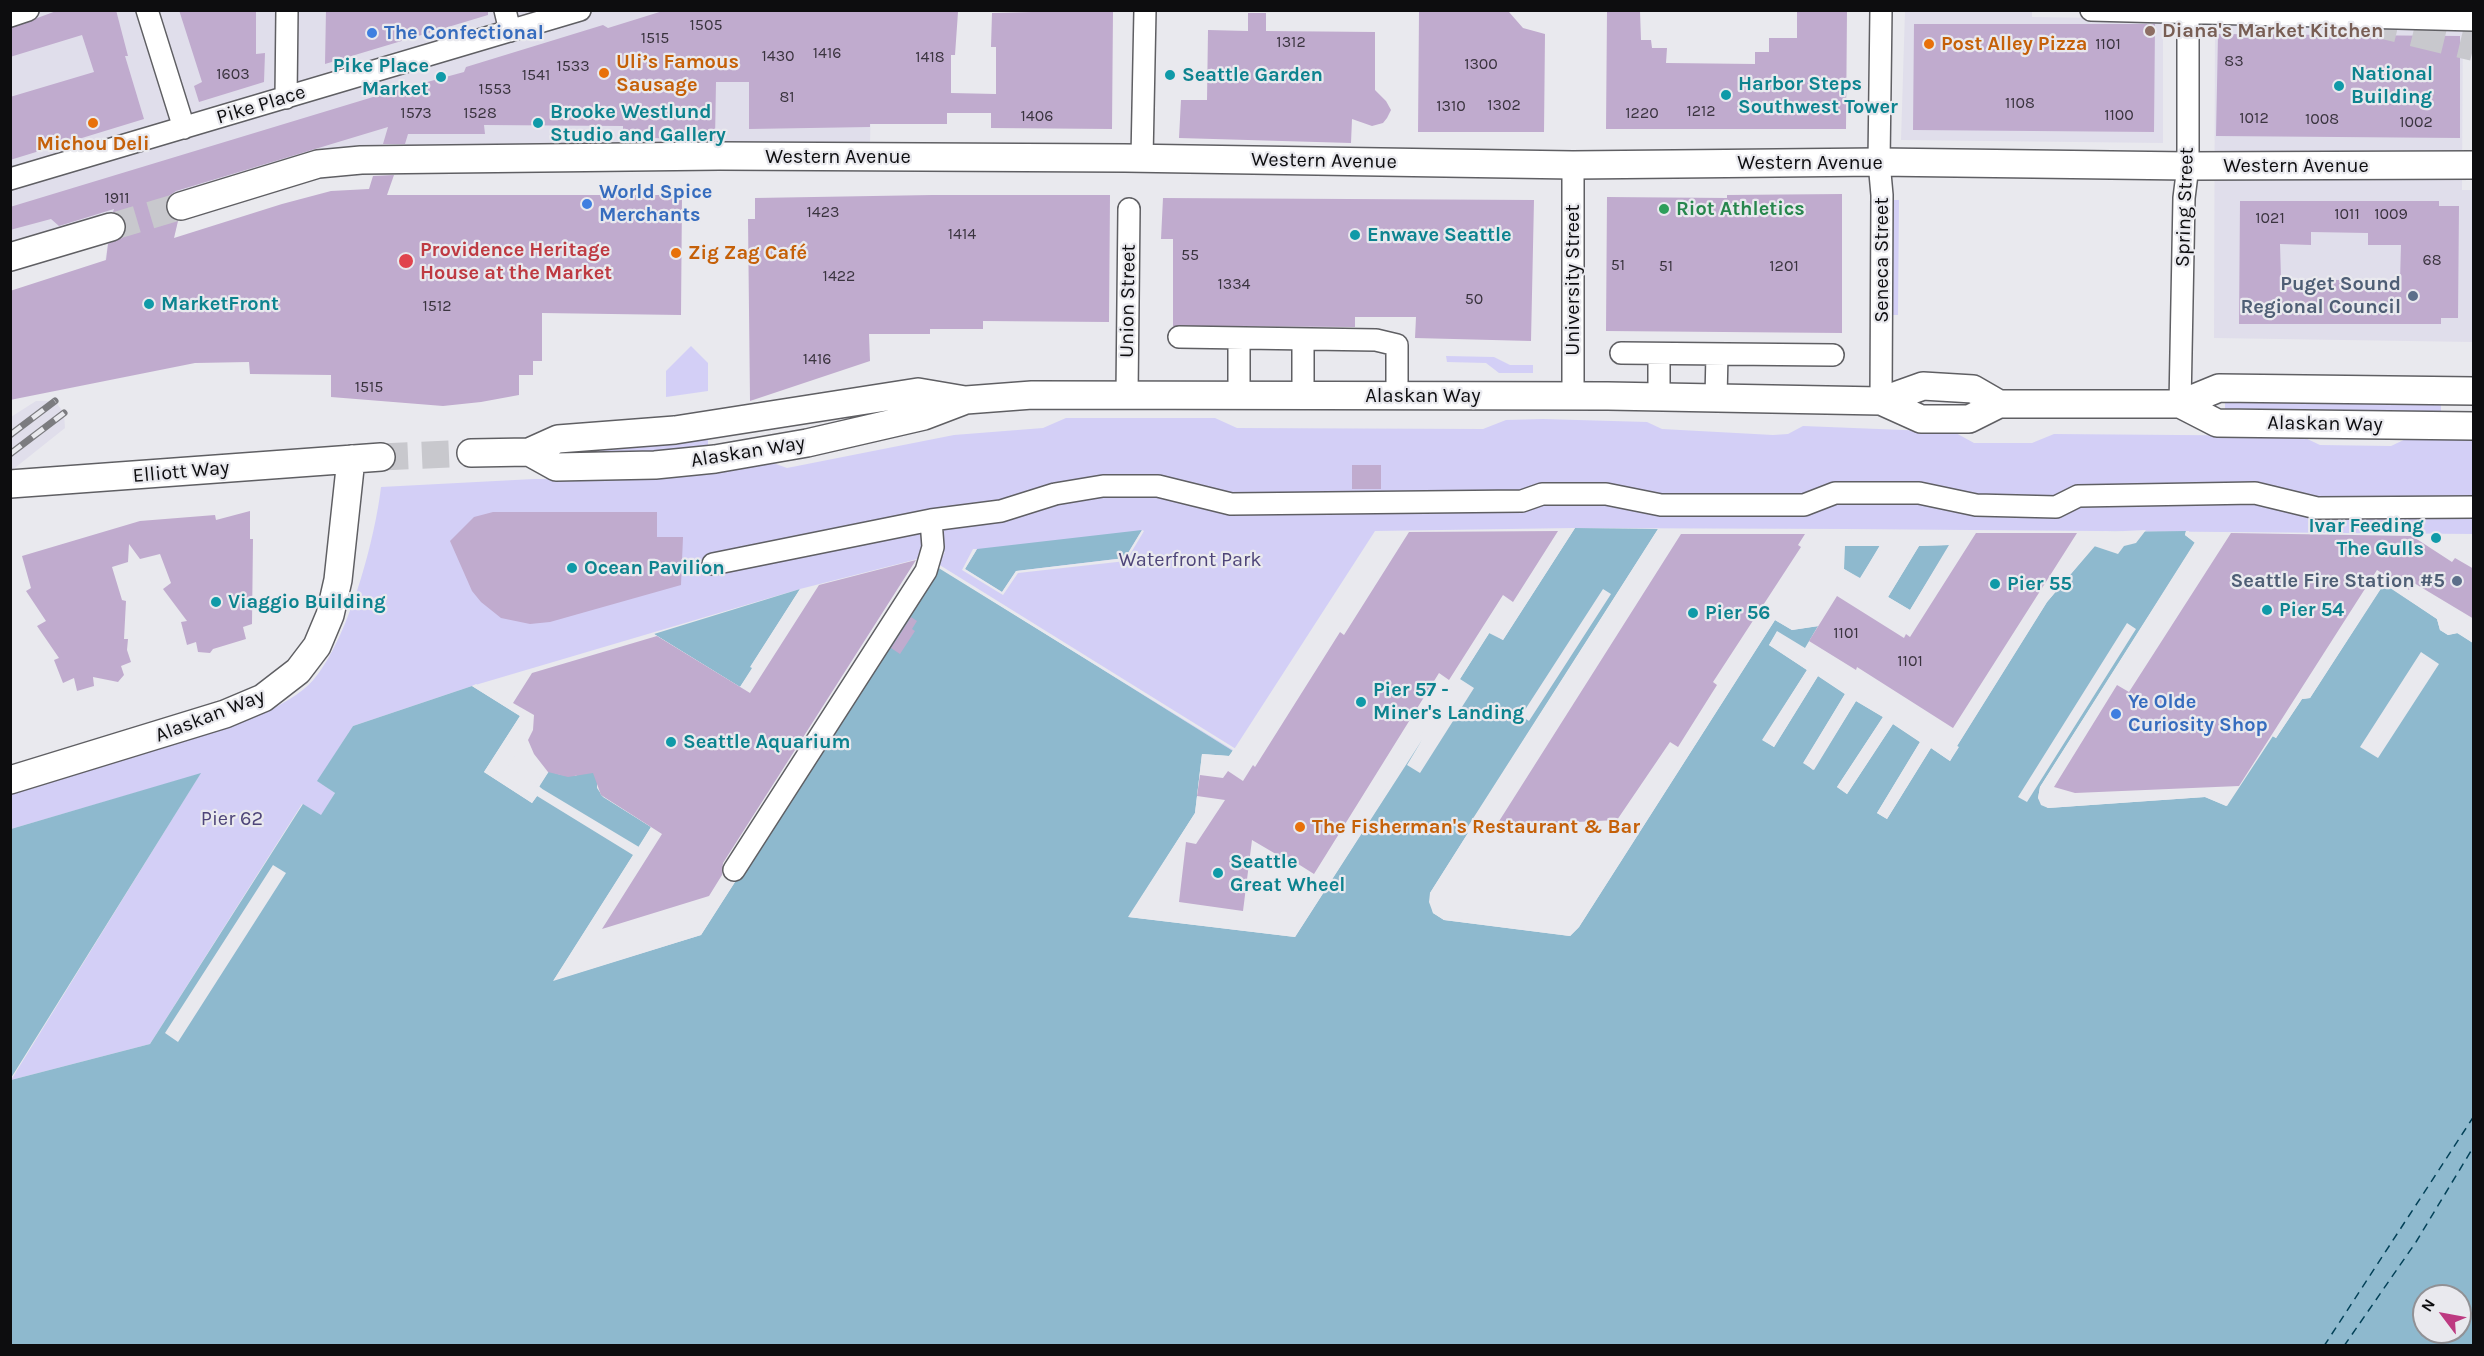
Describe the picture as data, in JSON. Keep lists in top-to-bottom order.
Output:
{
  "streets": {
    "main road": ["Western Avenue", "Alaskan Way", "Elliott Way"],
    "street": [
      "Pike Place",
      "Spring Street",
      "Seneca Street",
      "University Street",
      "Union Street"
    ]
  },
  "crossings": [
    ["Western Avenue", "Spring Street"],
    ["Western Avenue", "Seneca Street"],
    ["Western Avenue", "University Street"],
    ["Spring Street", "Alaskan Way"],
    ["Seneca Street", "Alaskan Way"],
    ["University Street", "Alaskan Way"],
    ["Union Street", "Alaskan Way"],
    ["Alaskan Way", "Elliott Way"]
  ],
  "parks": ["Waterfront Park", "Pier 62"],
  "places": [
    "Diana's Market Kitchen",
    "The Confectional",
    "Post Alley Pizza",
    "Uli’s Famous Sausage",
    "Seattle Garden",
    "Pike Place Market",
    "National Building",
    "Harbor Steps Southwest Tower",
    "Michou Deli",
    "Brooke Westlund Studio and Gallery",
    "World Spice Merchants",
    "Riot Athletics",
    "Enwave Seattle",
    "Zig Zag Café",
    "Providence Heritage House at the Market",
    "Puget Sound Regional Council",
    "MarketFront",
    "Ivar Feeding The Gulls",
    "Ocean Pavilion",
    "Seattle Fire Station #5",
    "Pier 55",
    "Viaggio Building",
    "Pier 54",
    "Pier 56",
    "Pier 57 - Miner's Landing",
    "Ye Olde Curiosity Shop",
    "Seattle Aquarium",
    "The Fisherman's Restaurant & Bar",
    "Seattle Great Wheel"
  ],
  "house_numbers": [
    "1505",
    "1515",
    "1312",
    "1101",
    "1416",
    "1430",
    "1418",
    "83",
    "1300",
    "1533",
    "1603",
    "1541",
    "1553",
    "81",
    "1108",
    "1302",
    "1310",
    "1212",
    "1573",
    "1528",
    "1220",
    "1100",
    "1406",
    "1012",
    "1008",
    "1002",
    "1911",
    "1423",
    "1011",
    "1009",
    "1021",
    "1414",
    "55",
    "68",
    "51",
    "51",
    "1201",
    "1422",
    "1334",
    "50",
    "1512",
    "1416",
    "1515",
    "1101",
    "1101"
  ],
  "north": "top left"
}
